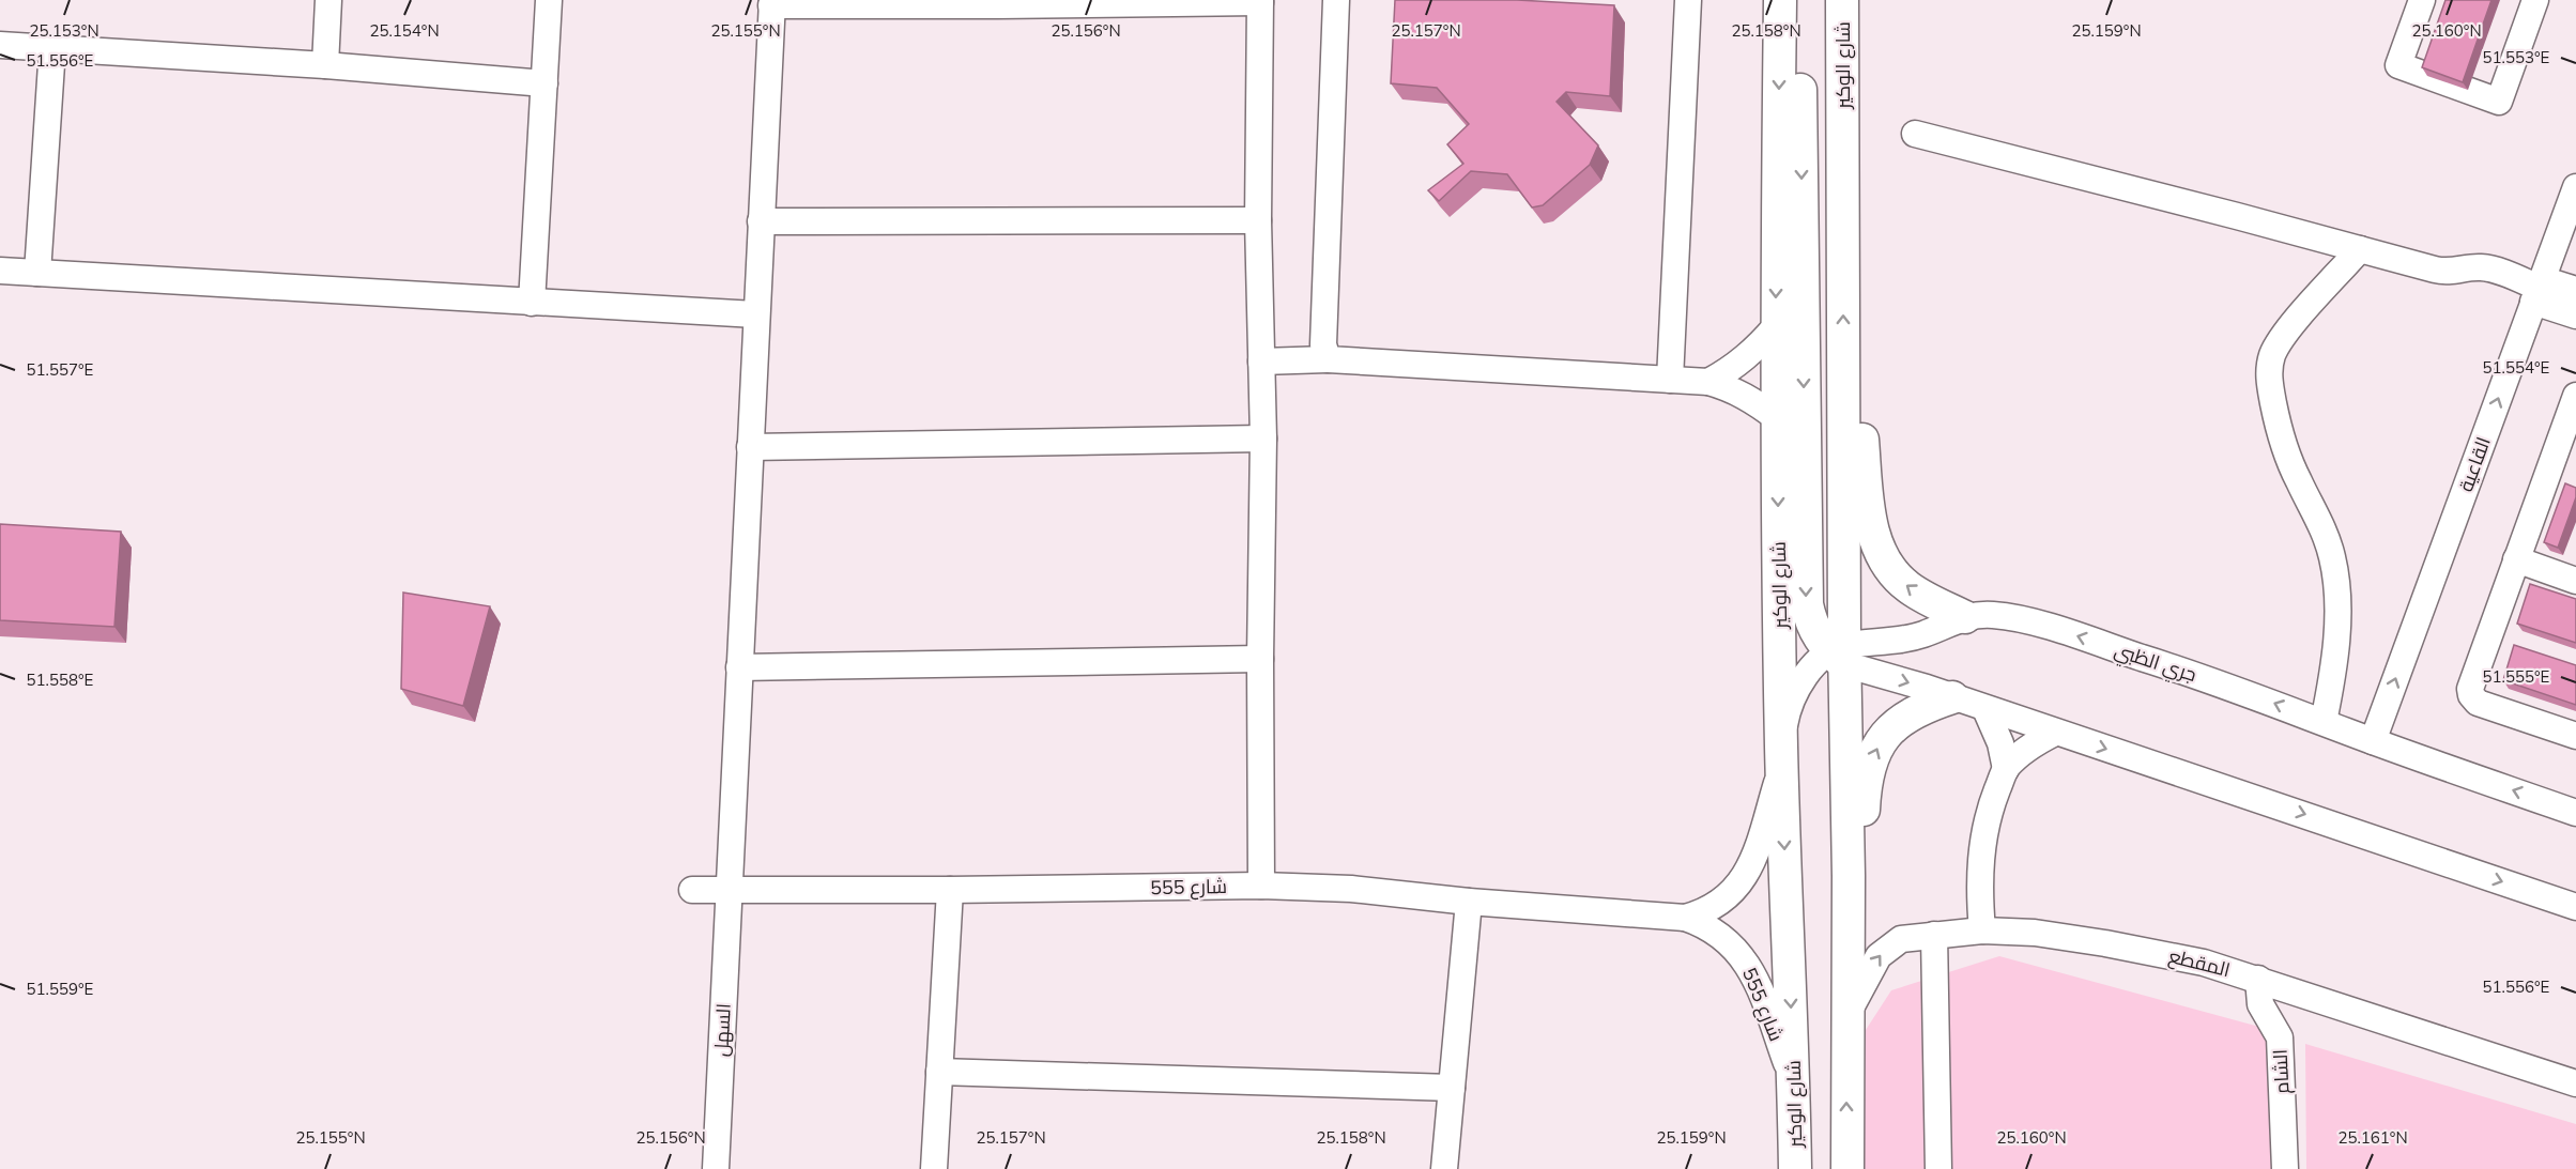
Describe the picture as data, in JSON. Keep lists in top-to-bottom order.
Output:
{
  "streets": {
    "main road": ["شارع الوكير"],
    "street": [
      "القاعية",
      "جري الظبي",
      "شارع 555",
      "المقطع",
      "السهل",
      "الشام"
    ]
  },
  "crossings": [
    ["شارع الوكير", "جري الظبي"],
    ["شارع الوكير", "شارع 555"],
    ["شارع الوكير", "المقطع"],
    ["القاعية", "جري الظبي"],
    ["شارع 555", "السهل"],
    ["المقطع", "الشام"]
  ],
  "coordinates": [
    "25.154°N",
    "25.153°N",
    "25.155°N",
    "25.156°N",
    "25.157°N",
    "25.158°N",
    "25.159°N",
    "25.160°N",
    "51.553°E",
    "51.556°E",
    "51.554°E",
    "51.557°E",
    "51.555°E",
    "51.558°E",
    "51.559°E",
    "25.161°N"
  ]
}
